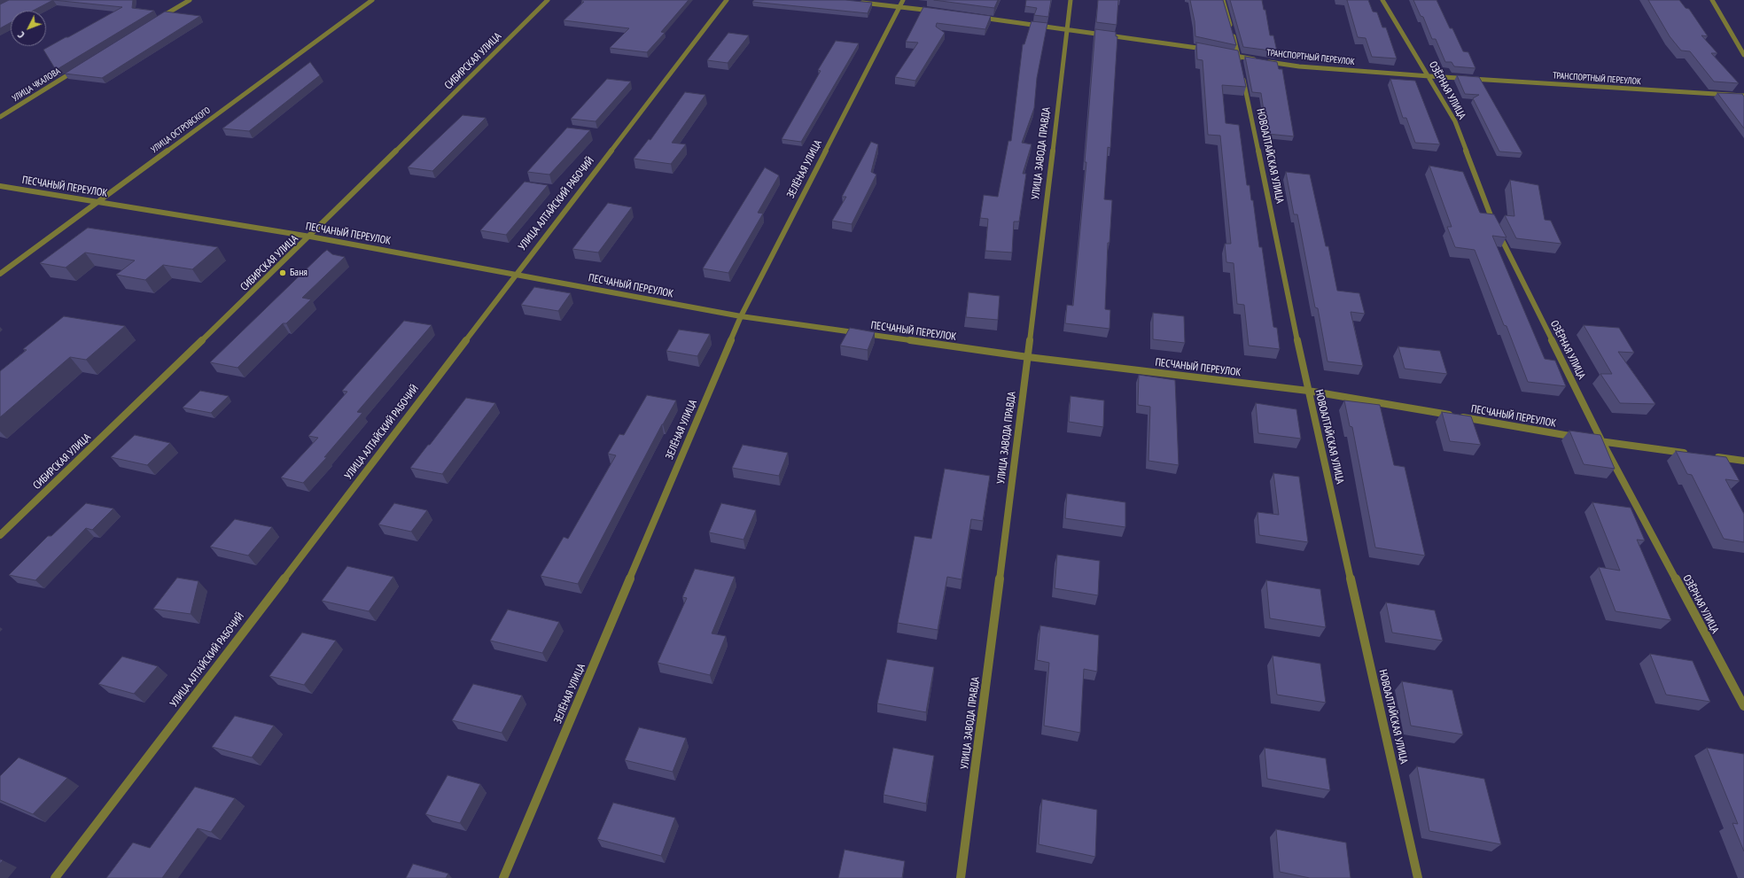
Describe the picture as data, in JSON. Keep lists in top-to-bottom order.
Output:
{
  "streets": {
    "street": [
      "ТРАНСПОРТНЫЙ ПЕРЕУЛОК",
      "СИБИРСКАЯ УЛИЦА",
      "УЛИЦА ЧКАЛОВА",
      "ОЗЁРНАЯ УЛИЦА",
      "УЛИЦА ОСТРОВСКОГО",
      "УЛИЦА ЗАВОДА ПРАВДА",
      "НОВОАЛТАЙСКАЯ УЛИЦА",
      "ЗЕЛЁНАЯ УЛИЦА",
      "ПЕСЧАНЫЙ ПЕРЕУЛОК",
      "УЛИЦА АЛТАЙСКИЙ РАБОЧИЙ"
    ]
  },
  "crossings": [
    ["ТРАНСПОРТНЫЙ ПЕРЕУЛОК", "ОЗЁРНАЯ УЛИЦА"],
    ["ТРАНСПОРТНЫЙ ПЕРЕУЛОК", "НОВОАЛТАЙСКАЯ УЛИЦА"],
    ["СИБИРСКАЯ УЛИЦА", "ПЕСЧАНЫЙ ПЕРЕУЛОК"],
    ["ОЗЁРНАЯ УЛИЦА", "ПЕСЧАНЫЙ ПЕРЕУЛОК"],
    ["УЛИЦА ОСТРОВСКОГО", "ПЕСЧАНЫЙ ПЕРЕУЛОК"],
    ["УЛИЦА ЗАВОДА ПРАВДА", "ПЕСЧАНЫЙ ПЕРЕУЛОК"],
    ["НОВОАЛТАЙСКАЯ УЛИЦА", "ПЕСЧАНЫЙ ПЕРЕУЛОК"],
    ["ЗЕЛЁНАЯ УЛИЦА", "ПЕСЧАНЫЙ ПЕРЕУЛОК"],
    ["ПЕСЧАНЫЙ ПЕРЕУЛОК", "УЛИЦА АЛТАЙСКИЙ РАБОЧИЙ"]
  ],
  "places": ["Баня"],
  "north": "bottom left"
}
